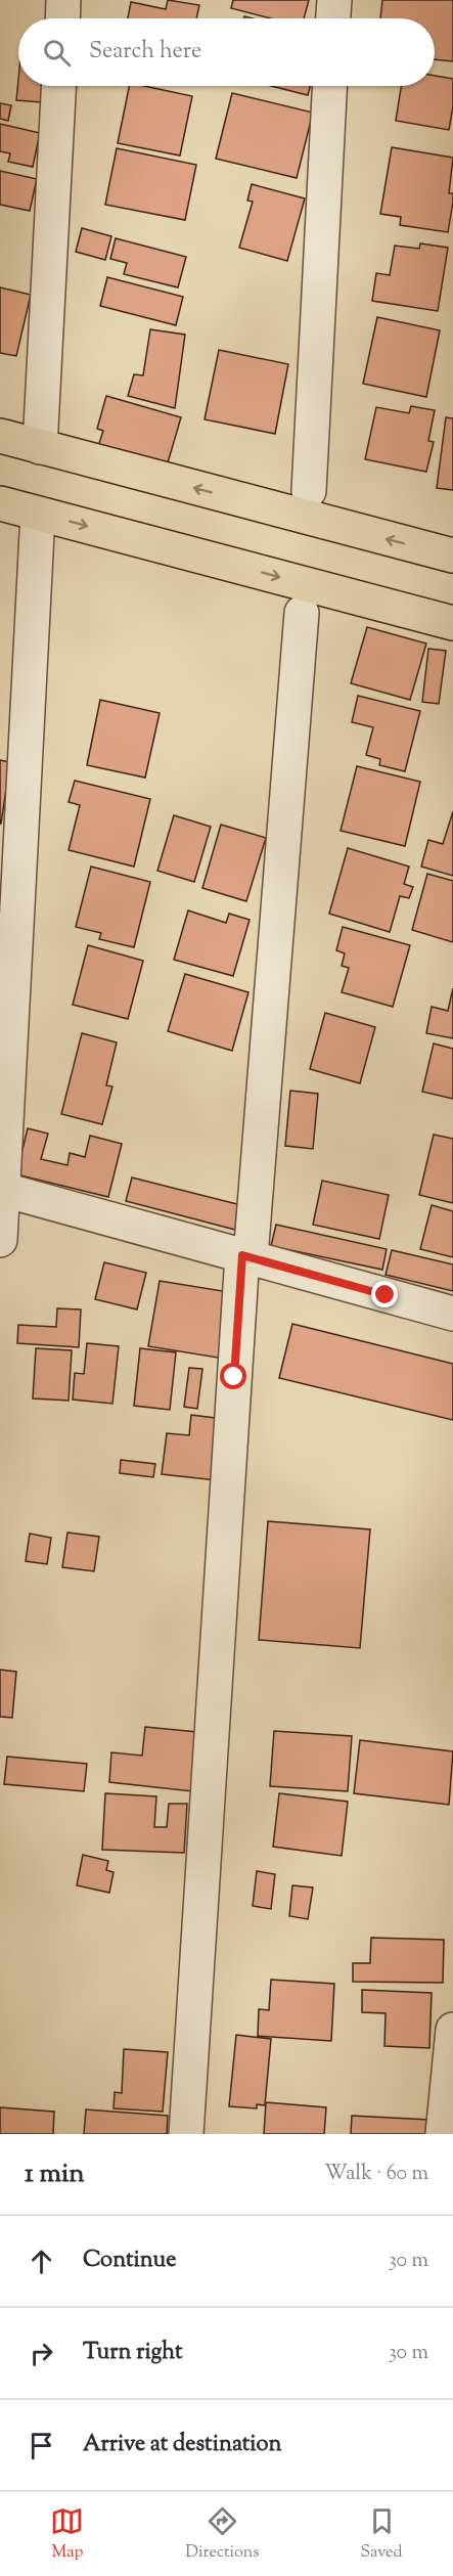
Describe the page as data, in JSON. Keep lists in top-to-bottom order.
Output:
{
  "page": {
    "search": "Search here",
    "heading": ["1 min", "Walk · 60 m"],
    "list": [
      ["Continue", "30 m"],
      ["Turn right", "30 m"],
      "Arrive at destination"
    ],
    "nav": ["Map", "Directions", "Saved"]
  }
}
